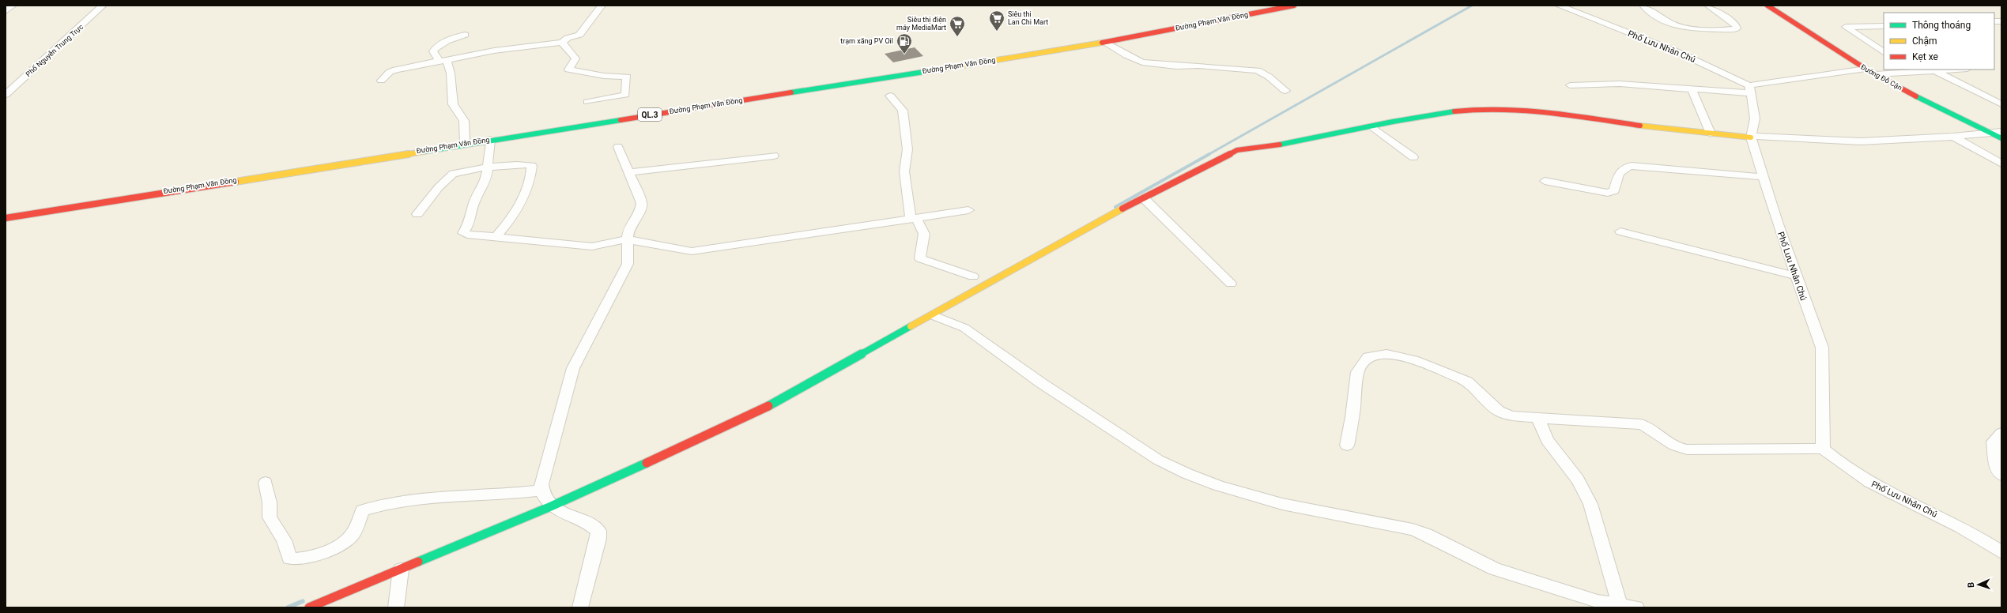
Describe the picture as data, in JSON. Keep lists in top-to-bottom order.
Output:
{
  "streets": {
    "main road": ["Đường Phạm Văn Đồng", "Đường Đỗ Cận", "QL.3"],
    "street": ["Phố Lưu Nhân Chú", "Phố Nguyễn Trung Trực"]
  },
  "places": {
    "supermarket": ["Siêu thị Lan Chi Mart", "Siêu thị điện máy MediaMart"],
    "fuel station": ["trạm xăng PV Oil"]
  },
  "legend": ["Thông thoáng", "Chậm", "Kẹt xe"],
  "north": "left"
}
